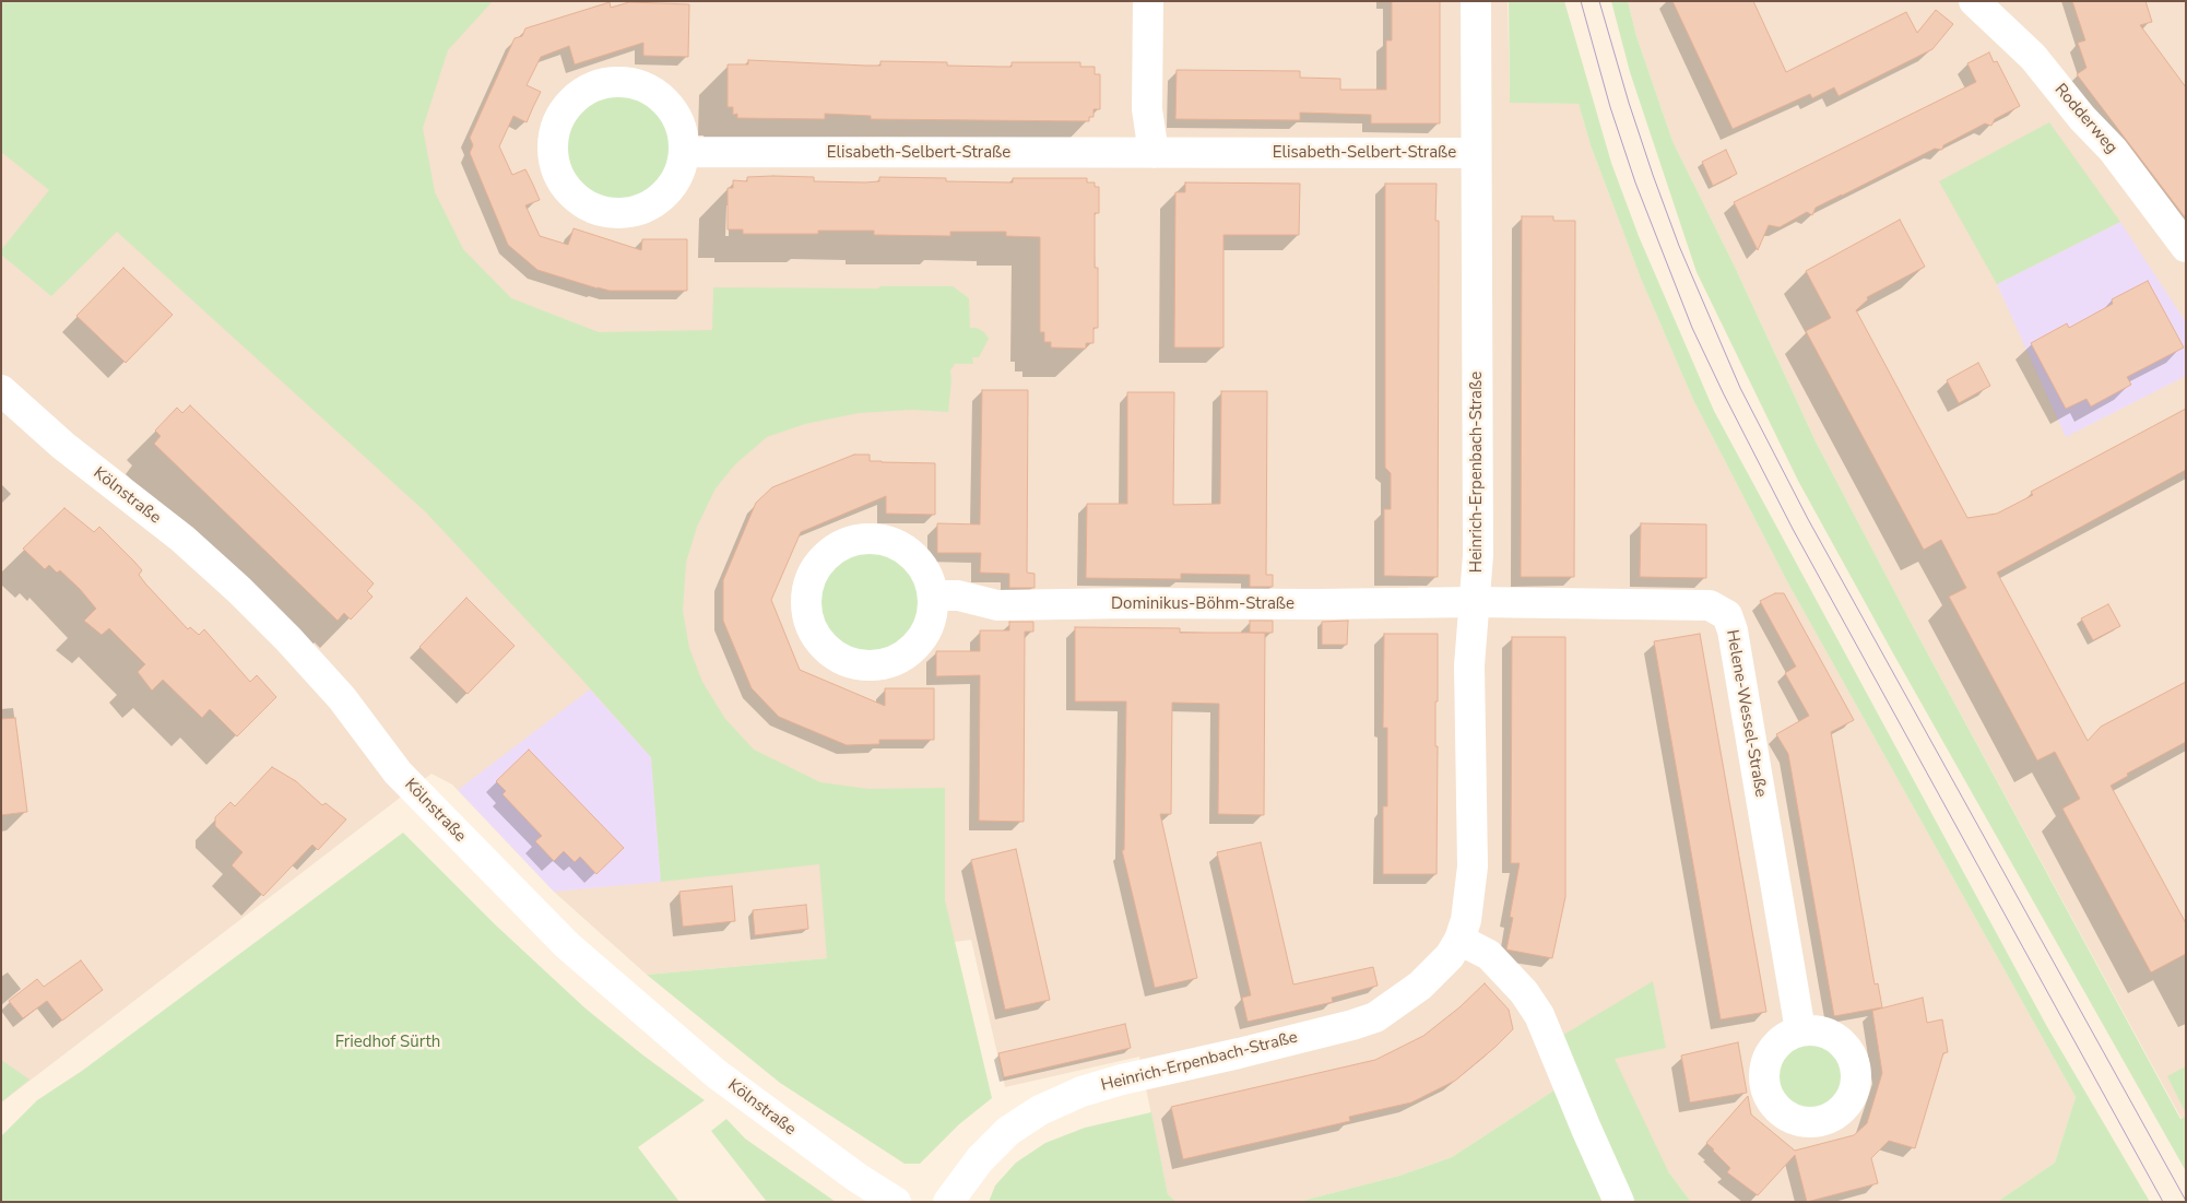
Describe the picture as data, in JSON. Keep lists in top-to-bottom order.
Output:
{
  "streets": {
    "street": [
      "Rodderweg",
      "Elisabeth-Selbert-Straße",
      "Heinrich-Erpenbach-Straße",
      "Kölnstraße",
      "Dominikus-Böhm-Straße",
      "Helene-Wessel-Straße"
    ]
  },
  "crossings": [
    ["Elisabeth-Selbert-Straße", "Heinrich-Erpenbach-Straße"],
    ["Heinrich-Erpenbach-Straße", "Dominikus-Böhm-Straße"],
    ["Heinrich-Erpenbach-Straße", "Helene-Wessel-Straße"],
    ["Dominikus-Böhm-Straße", "Helene-Wessel-Straße"]
  ],
  "parks": ["Friedhof Sürth"]
}
